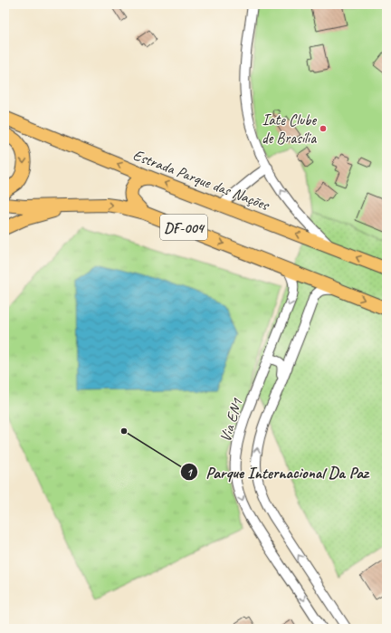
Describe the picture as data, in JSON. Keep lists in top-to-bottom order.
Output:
{
  "streets": {
    "highway": ["Estrada Parque das Nações", "DF-004"],
    "street": ["Via EN1"]
  },
  "crossings": [
    ["DF-004", "Via EN1"]
  ],
  "places": ["Iate Clube de Brasília", "Parque Internacional Da Paz"]
}
